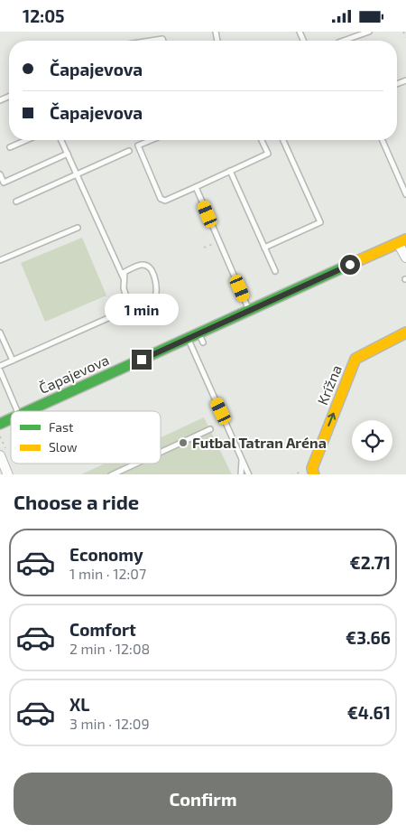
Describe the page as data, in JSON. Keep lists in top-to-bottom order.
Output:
{
  "streets": {
    "street": ["Čapajevova", "Krížna"]
  },
  "one_way": ["Krížna"],
  "places": ["Futbal Tatran Aréna"],
  "legend": ["Fast", "Slow"],
  "page": {
    "status": "12:05",
    "banner": ["Čapajevova", "Čapajevova"],
    "bubble": "1 min",
    "heading": "Choose a ride",
    "list": [
      {
        "name": "Economy",
        "note": "1 min · 12:07",
        "value": "€2.71"
      },
      {
        "name": "Comfort",
        "note": "2 min · 12:08",
        "value": "€3.66"
      },
      {
        "name": "XL",
        "note": "3 min · 12:09",
        "value": "€4.61"
      }
    ],
    "buttons": "Confirm"
  }
}
